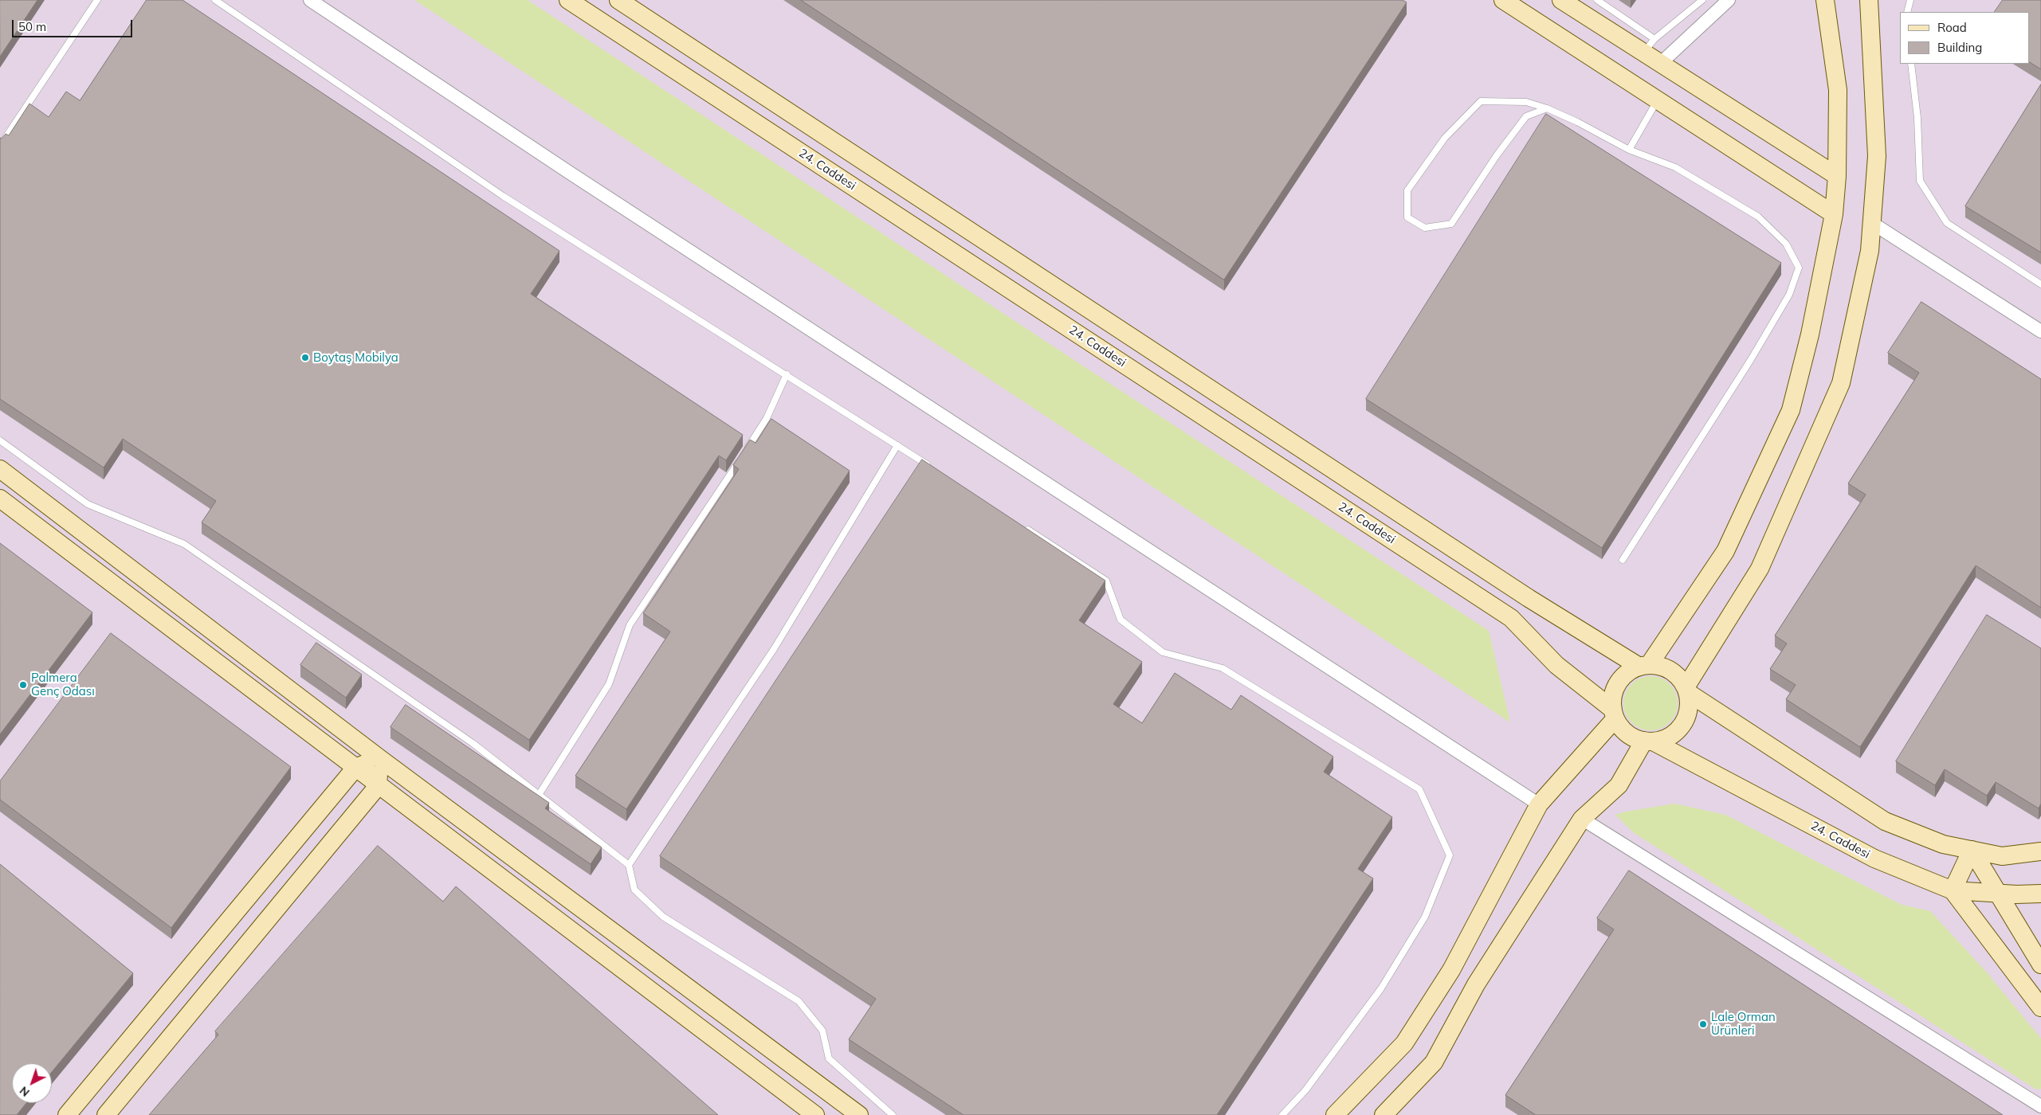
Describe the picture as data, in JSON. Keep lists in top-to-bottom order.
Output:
{
  "streets": {
    "street": ["24. Caddesi"]
  },
  "places": ["Boytaş Mobilya", "Palmera Genç Odası", "Lale Orman Ürünleri"],
  "legend": ["Road", "Building"],
  "scale_bar": "50 m",
  "north": "bottom left"
}
